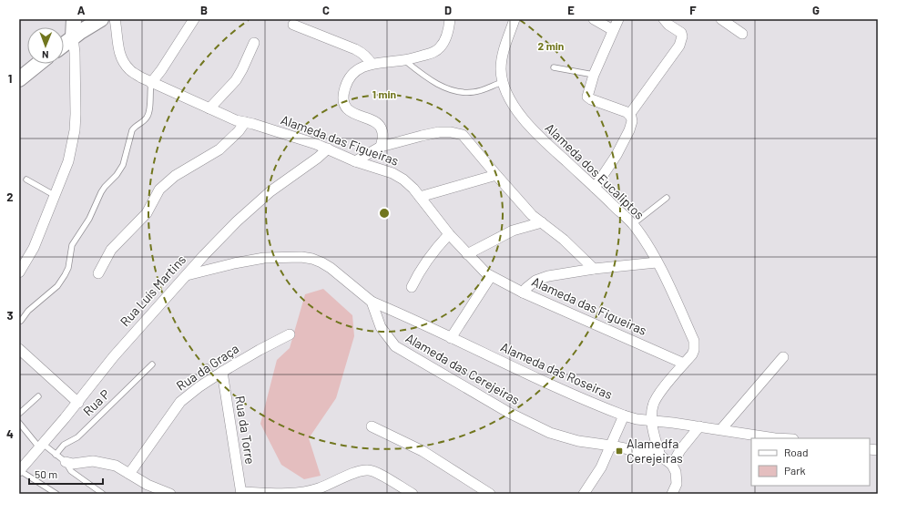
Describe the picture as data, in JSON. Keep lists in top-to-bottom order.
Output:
{
  "streets": {
    "street": [
      "Alameda das Figueiras",
      "Alameda dos Eucaliptos",
      "Rua Luís Martins",
      "Rua da Graça",
      "Alameda das Cerejeiras",
      "Alameda das Roseiras",
      "Rua da Torre"
    ],
    "lane": ["Rua P"]
  },
  "crossings": [
    ["Alameda das Figueiras", "Alameda dos Eucaliptos"],
    ["Alameda das Figueiras", "Rua Luís Martins"],
    ["Alameda dos Eucaliptos", "Alameda das Cerejeiras"],
    ["Alameda dos Eucaliptos", "Alameda das Roseiras"],
    ["Rua da Graça", "Rua da Torre"],
    ["Alameda das Cerejeiras", "Alameda das Roseiras"]
  ],
  "places": {
    "transit": ["Alamedfa Cerejeiras"]
  },
  "legend": ["Road", "Park"],
  "scale_bar": "50 m",
  "north": "bottom",
  "grid": {
    "columns": [
      "A",
      "B",
      "C",
      "D",
      "E",
      "F",
      "G"
    ],
    "rows": [
      "1",
      "2",
      "3",
      "4"
    ]
  },
  "rings": ["2 min", "1 min"]
}
